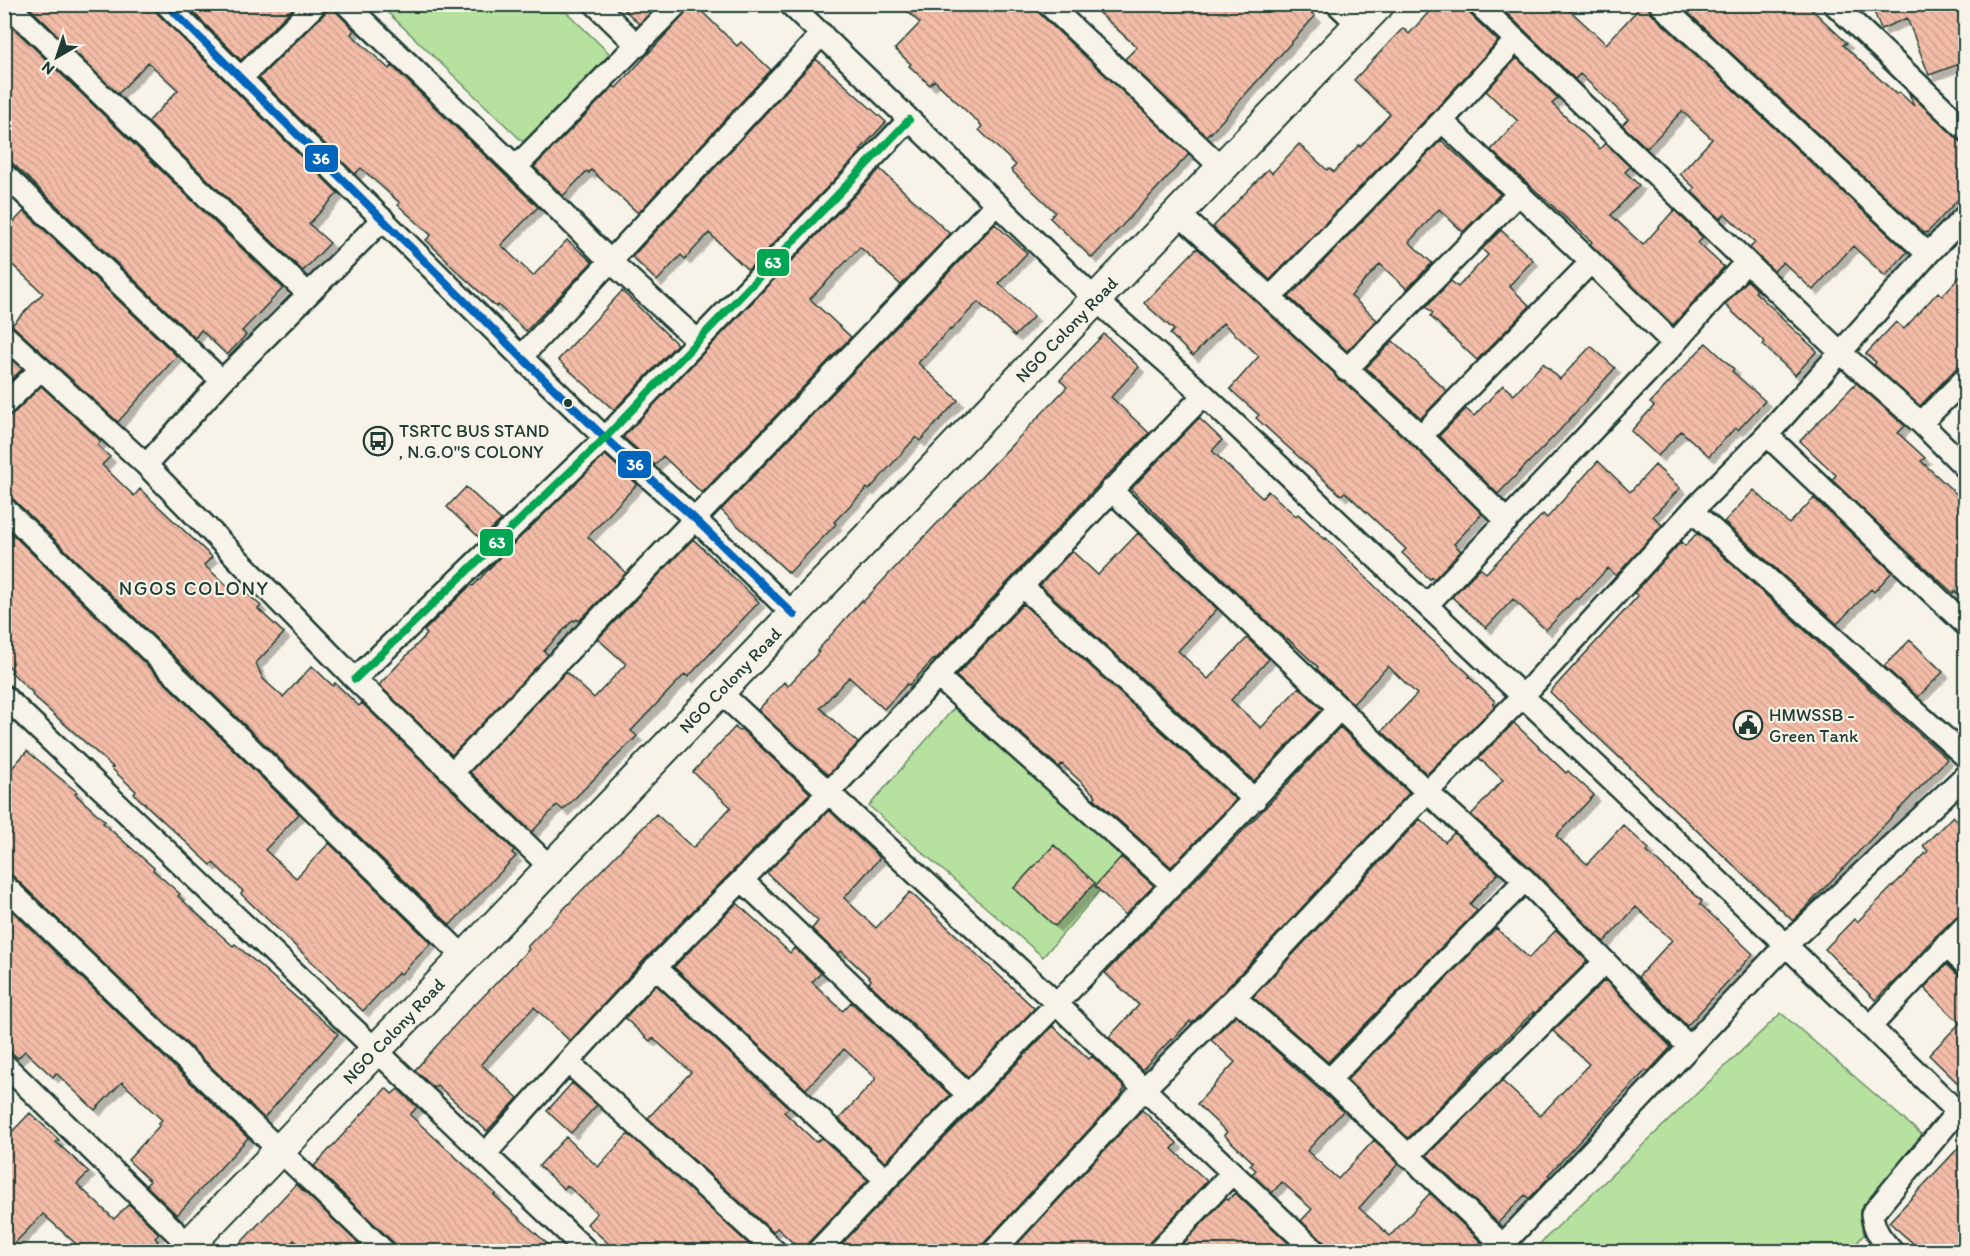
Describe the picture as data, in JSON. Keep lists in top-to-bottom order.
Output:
{
  "streets": {
    "street": ["NGO Colony Road"]
  },
  "districts": ["NGOS COLONY"],
  "places": {
    "bus stop": ["TSRTC BUS STAND , N.G.O\"S COLONY"],
    "public building": ["HMWSSB - Green Tank"]
  },
  "lines": ["transit line 36", "transit line 63"],
  "north": "bottom left"
}
